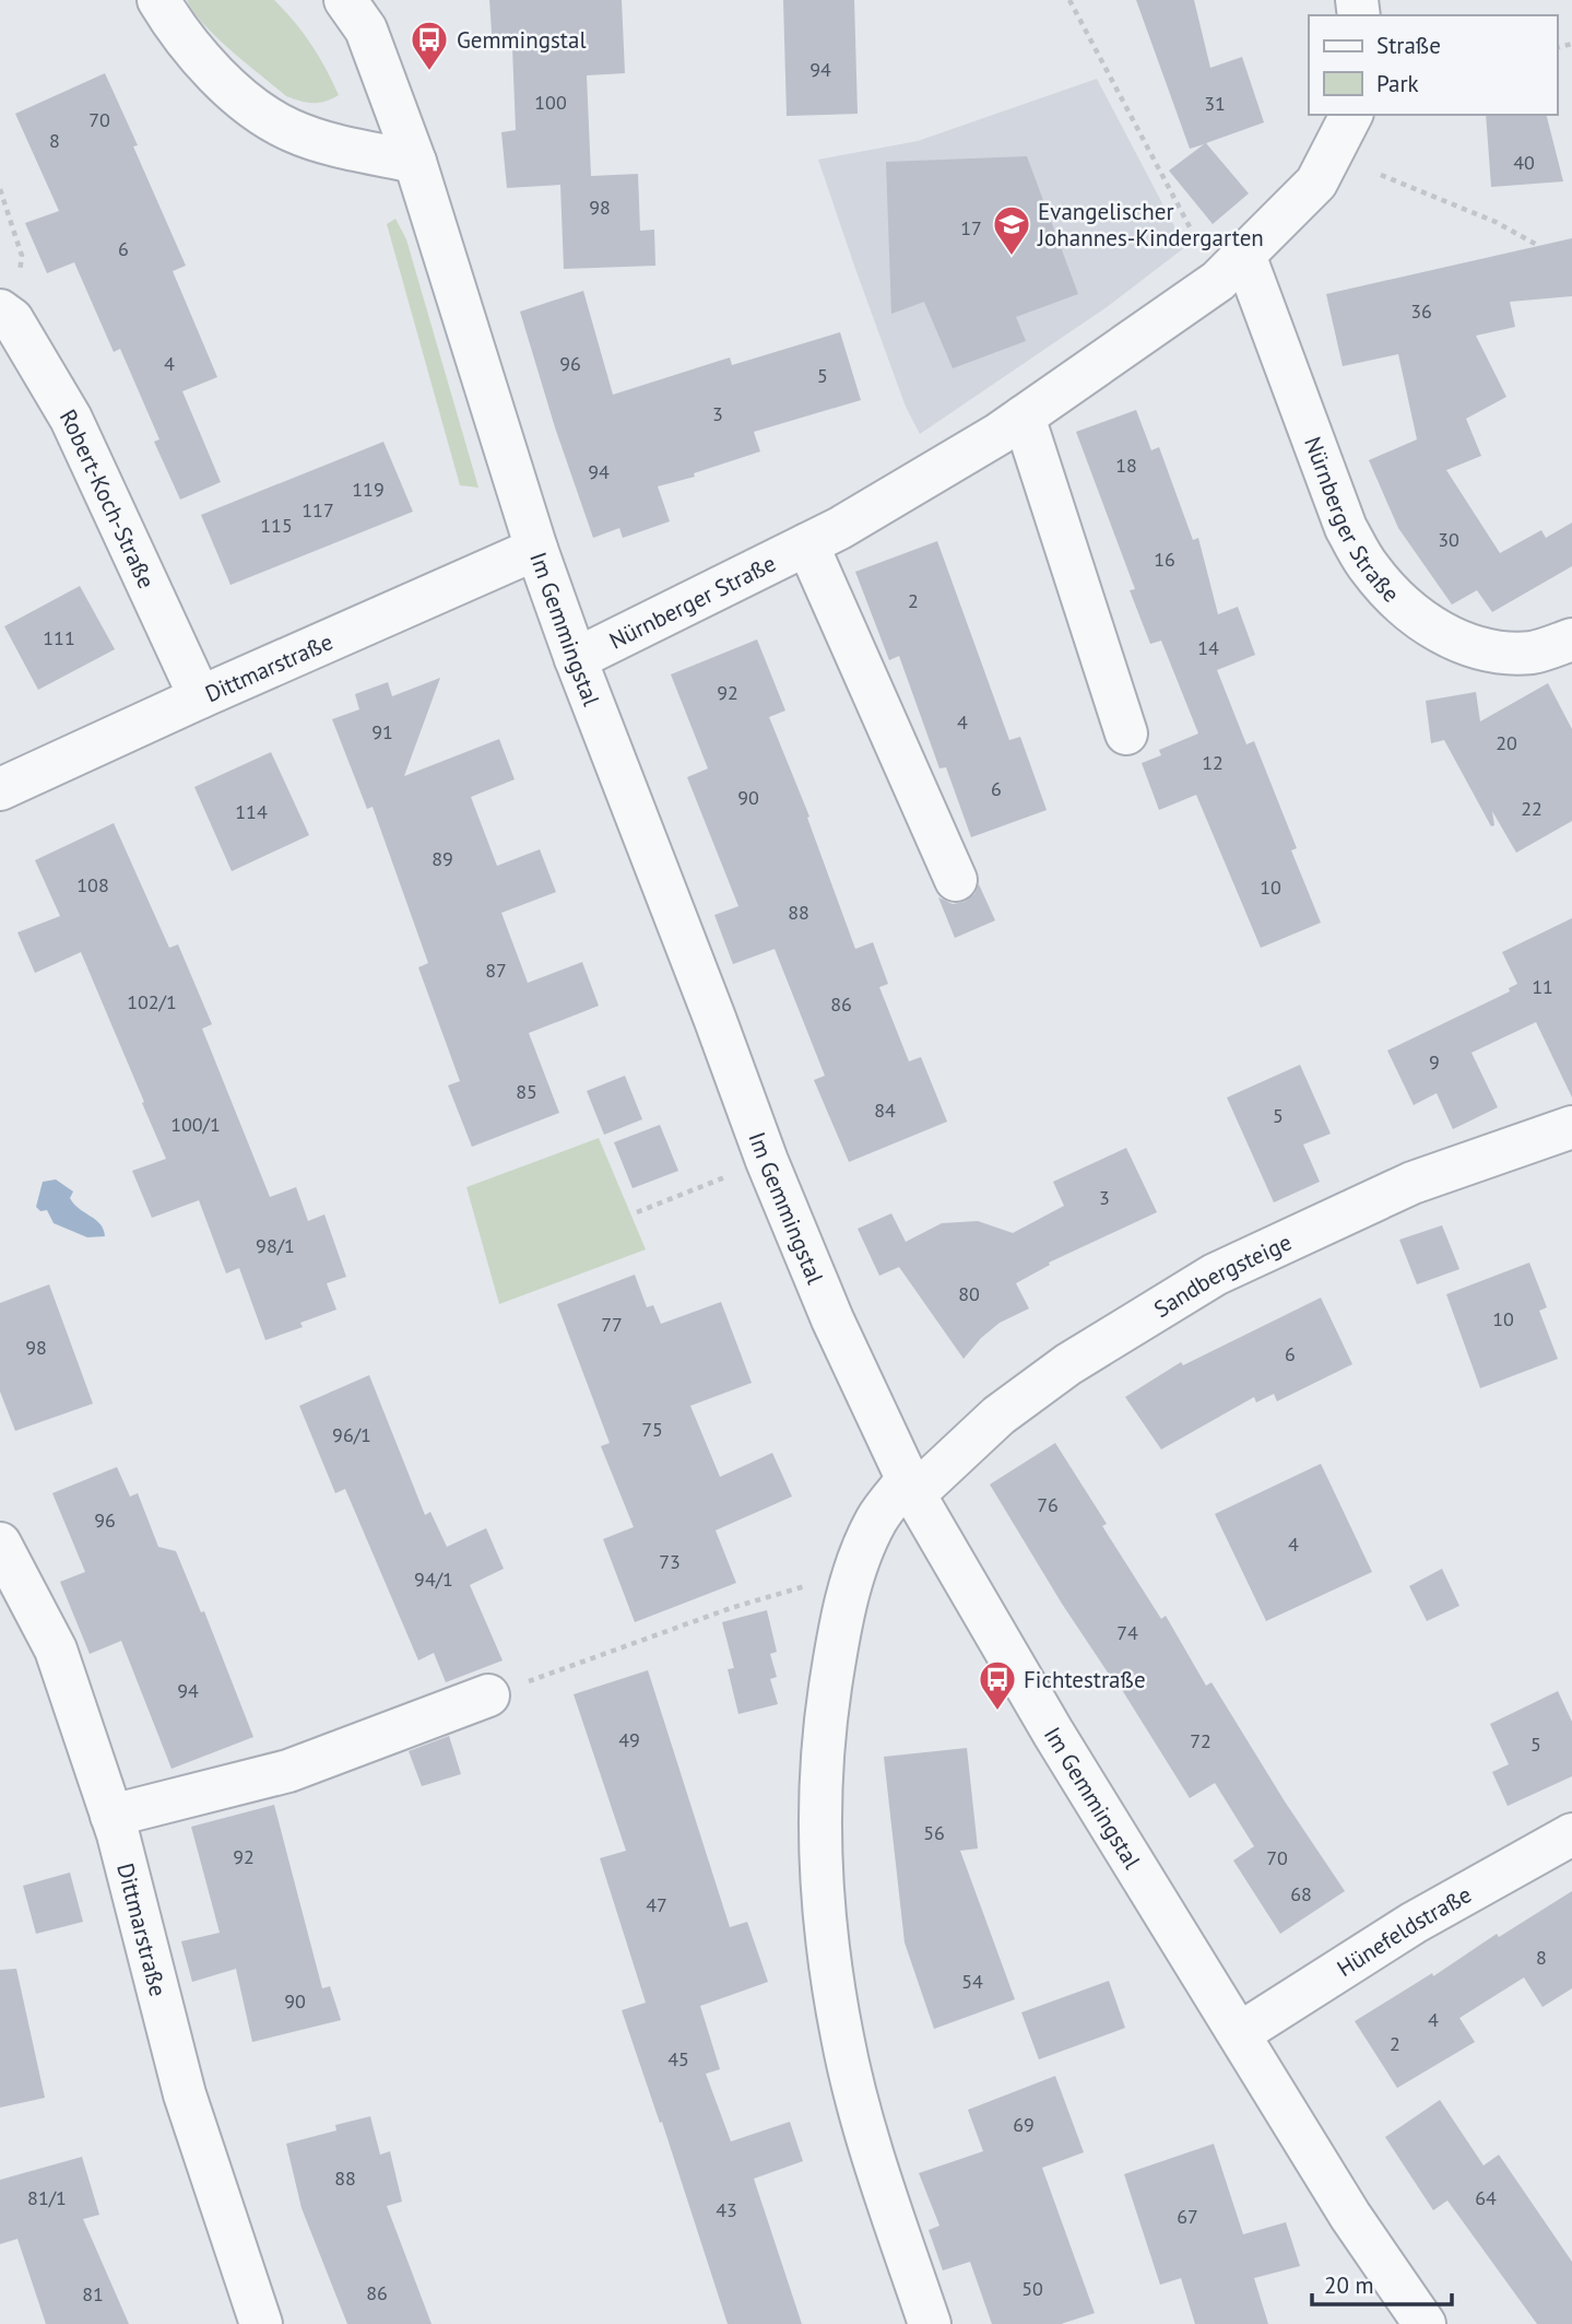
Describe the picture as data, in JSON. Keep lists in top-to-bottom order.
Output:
{
  "streets": {
    "street": [
      "Robert-Koch-Straße",
      "Nürnberger Straße",
      "Im Gemmingstal",
      "Dittmarstraße",
      "Sandbergsteige",
      "Hünefeldstraße"
    ]
  },
  "crossings": [
    ["Robert-Koch-Straße", "Dittmarstraße"],
    ["Nürnberger Straße", "Im Gemmingstal"],
    ["Im Gemmingstal", "Dittmarstraße"],
    ["Im Gemmingstal", "Sandbergsteige"],
    ["Im Gemmingstal", "Hünefeldstraße"]
  ],
  "places": {
    "bus stop": ["Gemmingstal", "Fichtestraße"],
    "school or university": ["Evangelischer Johannes-Kindergarten"]
  },
  "house_numbers": [
    "94",
    "100",
    "31",
    "70",
    "8",
    "40",
    "98",
    "17",
    "6",
    "36",
    "4",
    "96",
    "5",
    "3",
    "18",
    "94",
    "119",
    "117",
    "115",
    "30",
    "16",
    "2",
    "111",
    "14",
    "92",
    "4",
    "91",
    "20",
    "12",
    "6",
    "90",
    "22",
    "114",
    "89",
    "108",
    "10",
    "88",
    "87",
    "11",
    "102/1",
    "86",
    "9",
    "85",
    "84",
    "5",
    "100/1",
    "3",
    "98/1",
    "80",
    "10",
    "77",
    "98",
    "6",
    "75",
    "96/1",
    "76",
    "96",
    "4",
    "73",
    "94/1",
    "74",
    "94",
    "49",
    "72",
    "5",
    "56",
    "92",
    "70",
    "68",
    "47",
    "8",
    "54",
    "90",
    "4",
    "2",
    "45",
    "69",
    "88",
    "81/1",
    "64",
    "43",
    "67",
    "50",
    "86",
    "81"
  ],
  "legend": ["Straße", "Park"],
  "scale_bar": "20 m"
}
